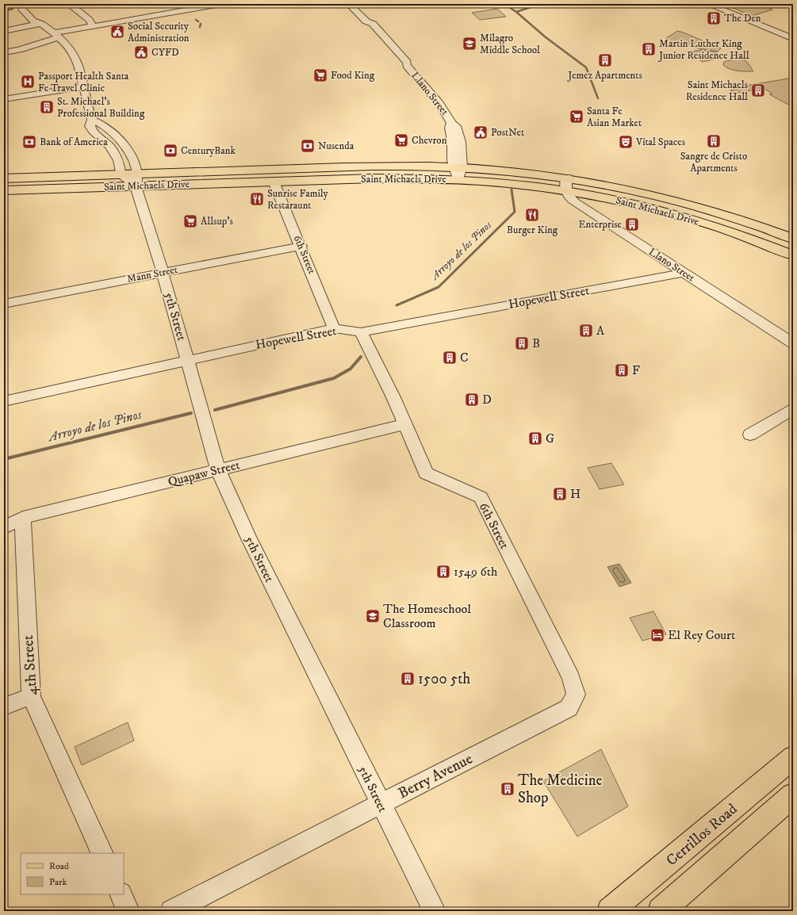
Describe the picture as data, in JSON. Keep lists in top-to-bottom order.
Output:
{
  "streets": {
    "main road": ["Saint Michaels Drive", "Cerrillos Road"],
    "street": [
      "Llano Street",
      "6th Street",
      "Mann Street",
      "Hopewell Street",
      "5th Street",
      "Quapaw Street",
      "4th Street",
      "Berry Avenue"
    ]
  },
  "crossings": [
    ["Llano Street", "Saint Michaels Drive"],
    ["Llano Street", "Hopewell Street"],
    ["Saint Michaels Drive", "6th Street"],
    ["Saint Michaels Drive", "5th Street"],
    ["6th Street", "Mann Street"],
    ["6th Street", "Hopewell Street"],
    ["6th Street", "Quapaw Street"],
    ["6th Street", "Berry Avenue"],
    ["Mann Street", "5th Street"],
    ["Hopewell Street", "5th Street"],
    ["5th Street", "Quapaw Street"],
    ["5th Street", "Berry Avenue"],
    ["Quapaw Street", "4th Street"]
  ],
  "water": ["Arroyo de los Pinos"],
  "places": {
    "building": [
      "The Den",
      "Martin Luther King Junior Residence Hall",
      "Jemez Apartments",
      "Saint Michaels Residence Hall",
      "St. Michael's Professional Building",
      "Sangre de Cristo Apartments",
      "Enterprise",
      "A",
      "B",
      "C",
      "F",
      "D",
      "G",
      "H",
      "1549 6th",
      "1500 5th",
      "The Medicine Shop"
    ],
    "public building": ["Social Security Administration", "CYFD", "PostNet"],
    "school or university": ["Milagro Middle School", "The Homeschool Classroom"],
    "supermarket": [
      "Food King",
      "Santa Fe Asian Market",
      "Chevron",
      "Allsup's"
    ],
    "hospital": ["Passport Health Santa Fe Travel Clinic"],
    "bank": ["Bank of America", "Nusenda", "CenturyBank"],
    "theatre": ["Vital Spaces"],
    "restaurant": ["Sunrise Family Restaraunt", "Burger King"],
    "hotel": ["El Rey Court"]
  },
  "legend": ["Road", "Park"]
}
